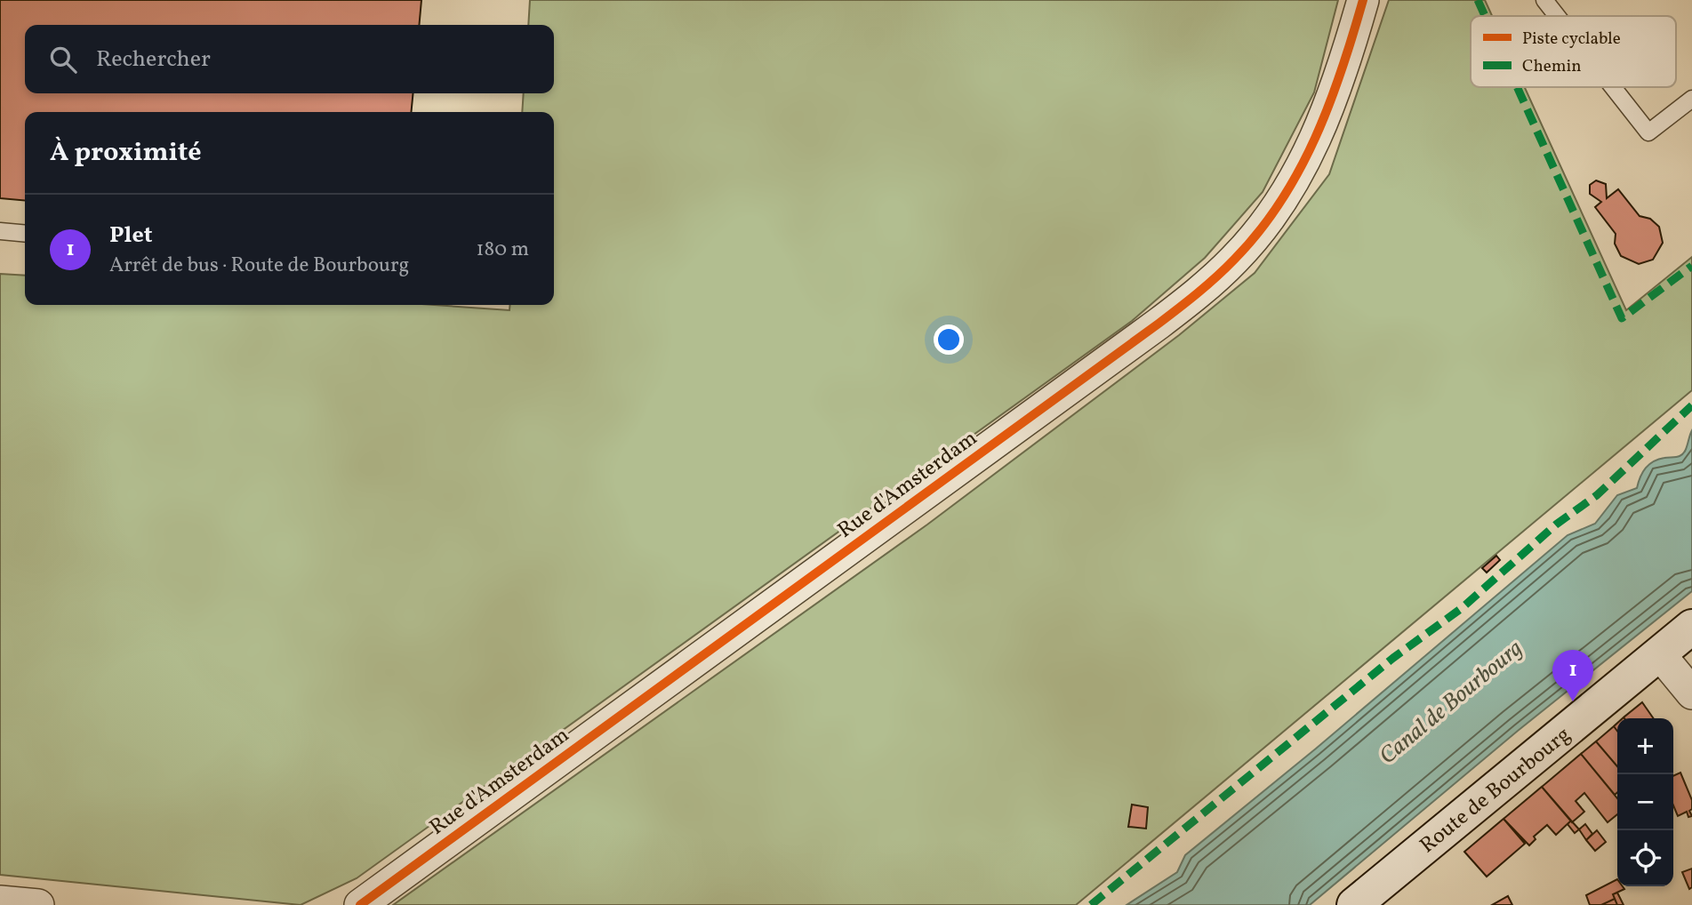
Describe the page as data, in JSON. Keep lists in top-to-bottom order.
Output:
{
  "streets": {
    "main road": ["Route de Bourbourg"],
    "street": ["Rue d'Amsterdam"]
  },
  "water": ["Canal de Bourbourg"],
  "legend": ["Piste cyclable", "Chemin"],
  "page": {
    "search": "Rechercher",
    "heading": "À proximité",
    "list": [
      {
        "mark": "1",
        "name": "Plet",
        "note": "Arrêt de bus · Route de Bourbourg",
        "value": "180 m"
      }
    ],
    "pins": "1",
    "map_buttons": ["+", "−"]
  }
}
